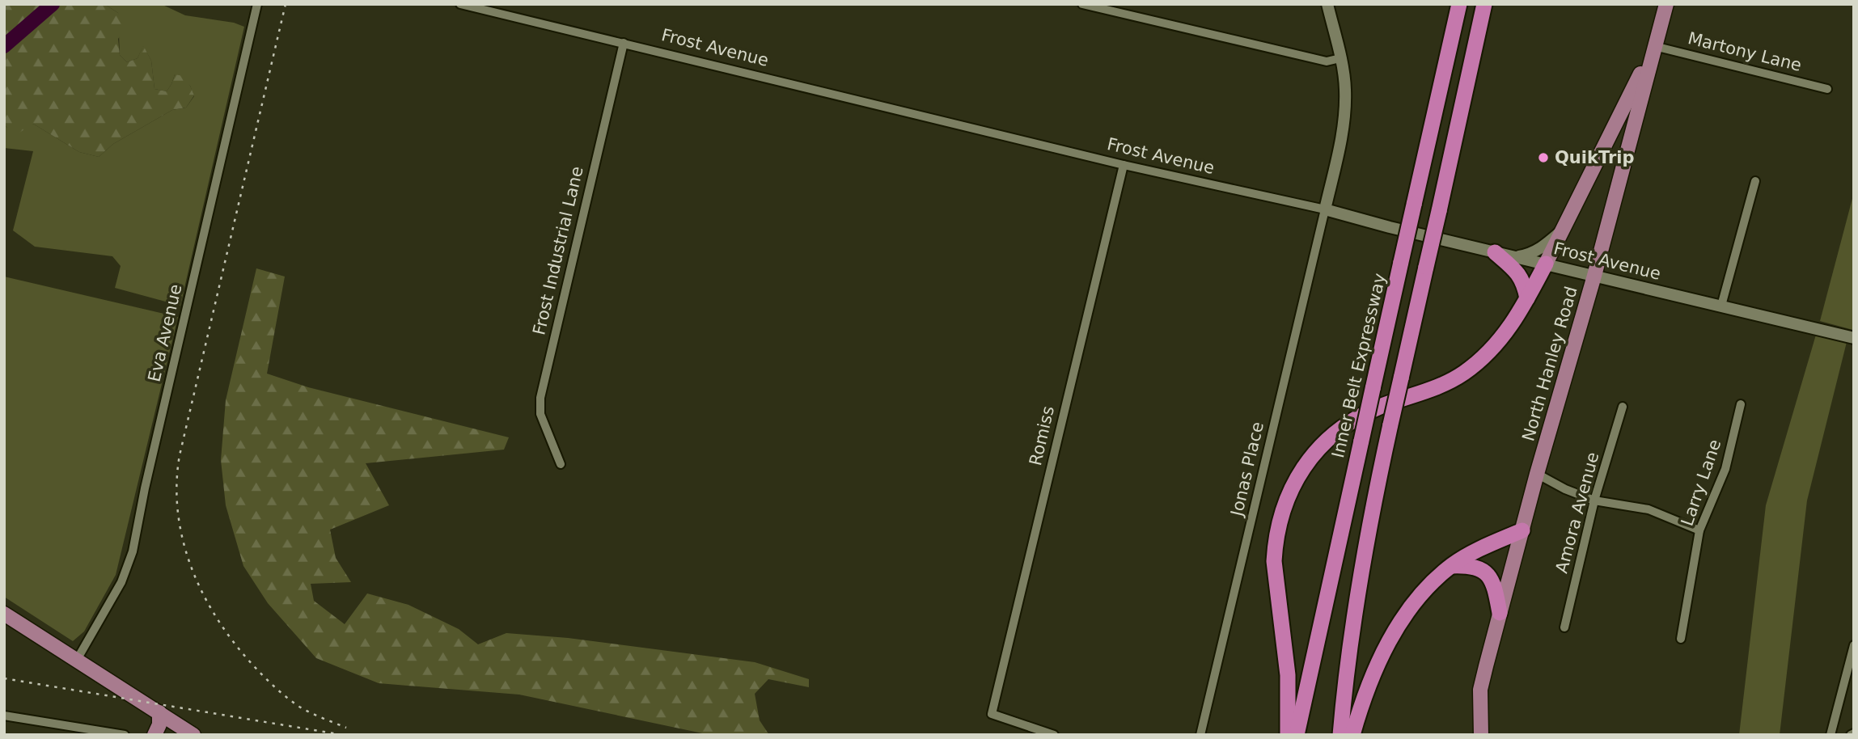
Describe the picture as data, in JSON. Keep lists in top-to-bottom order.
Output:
{
  "streets": {
    "highway": ["Inner Belt Expressway"],
    "main road": ["North Hanley Road"],
    "street": [
      "Frost Avenue",
      "Martony Lane",
      "Frost Industrial Lane",
      "Eva Avenue",
      "Romiss",
      "Jonas Place",
      "Larry Lane",
      "Amora Avenue"
    ]
  },
  "crossings": [
    ["Frost Avenue", "Frost Industrial Lane"],
    ["Frost Avenue", "North Hanley Road"],
    ["Frost Avenue", "Romiss"],
    ["Frost Avenue", "Jonas Place"],
    ["Martony Lane", "North Hanley Road"]
  ],
  "places": ["QuikTrip"]
}
